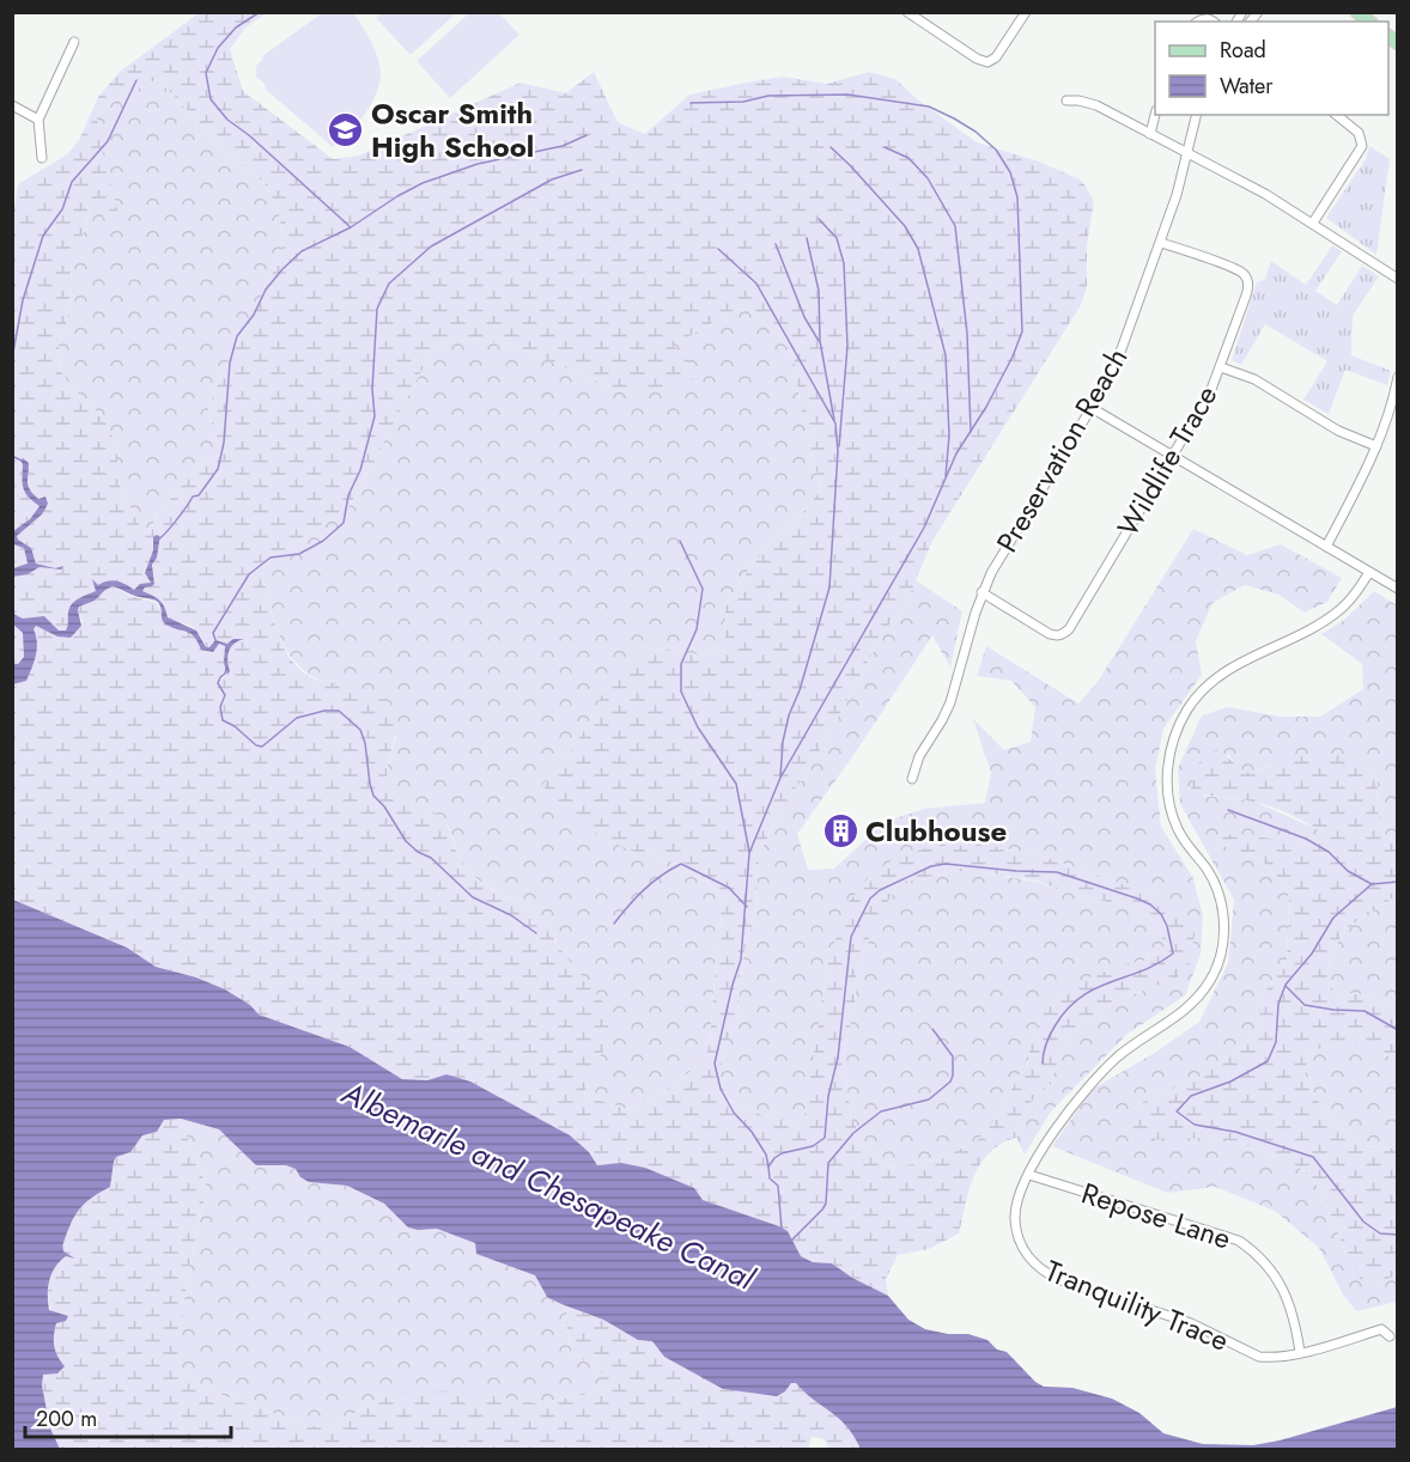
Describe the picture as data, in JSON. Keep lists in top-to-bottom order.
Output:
{
  "streets": {
    "street": [
      "Preservation Reach",
      "Wildlife Trace",
      "Repose Lane",
      "Tranquility Trace"
    ]
  },
  "crossings": [
    ["Preservation Reach", "Wildlife Trace"],
    ["Repose Lane", "Tranquility Trace"]
  ],
  "water": ["Albemarle and Chesapeake Canal"],
  "places": {
    "school or university": ["Oscar Smith High School"],
    "building": ["Clubhouse"]
  },
  "legend": ["Road", "Water"],
  "scale_bar": "200 m"
}
